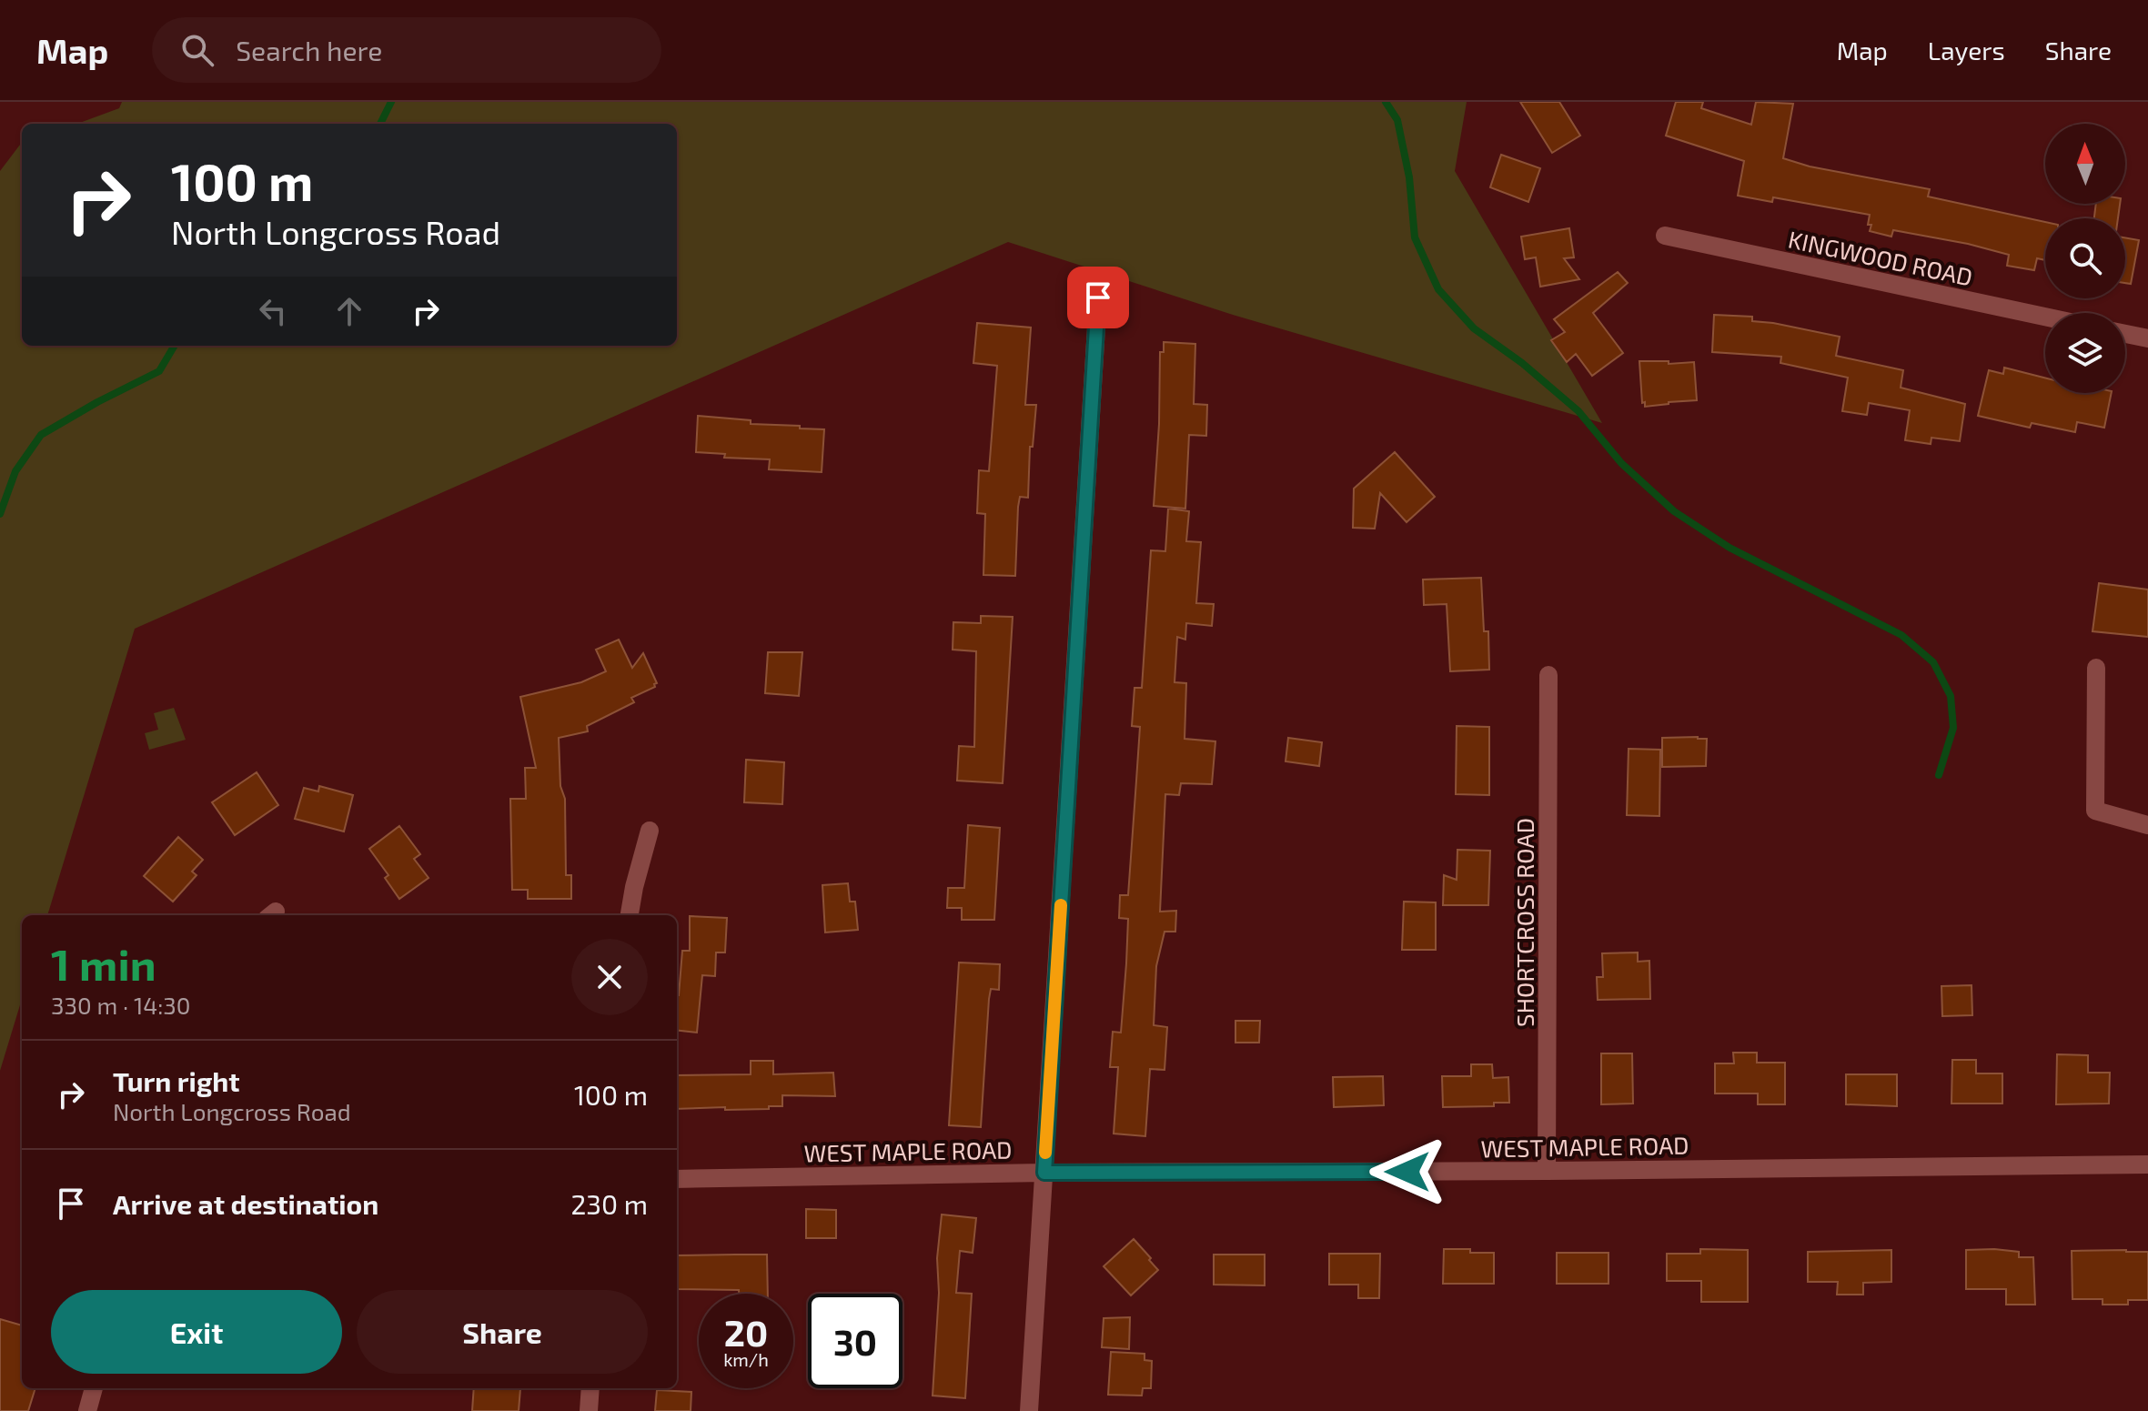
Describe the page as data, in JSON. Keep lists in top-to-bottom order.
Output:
{
  "streets": {
    "street": ["KINGWOOD ROAD", "SHORTCROSS ROAD", "WEST MAPLE ROAD"]
  },
  "crossings": [
    ["SHORTCROSS ROAD", "WEST MAPLE ROAD"]
  ],
  "north": "top",
  "page": {
    "header": "Map",
    "search": "Search here",
    "nav": ["Map", "Layers", "Share"],
    "turn": ["100 m", "North Longcross Road"],
    "heading": ["1 min", "330 m · 14:30"],
    "list": [
      {
        "name": "Turn right",
        "note": "North Longcross Road",
        "value": "100 m"
      },
      {
        "name": "Arrive at destination",
        "value": "230 m"
      }
    ],
    "buttons": ["Exit", "Share"],
    "speed": "20 km/h",
    "limit": "30"
  }
}
